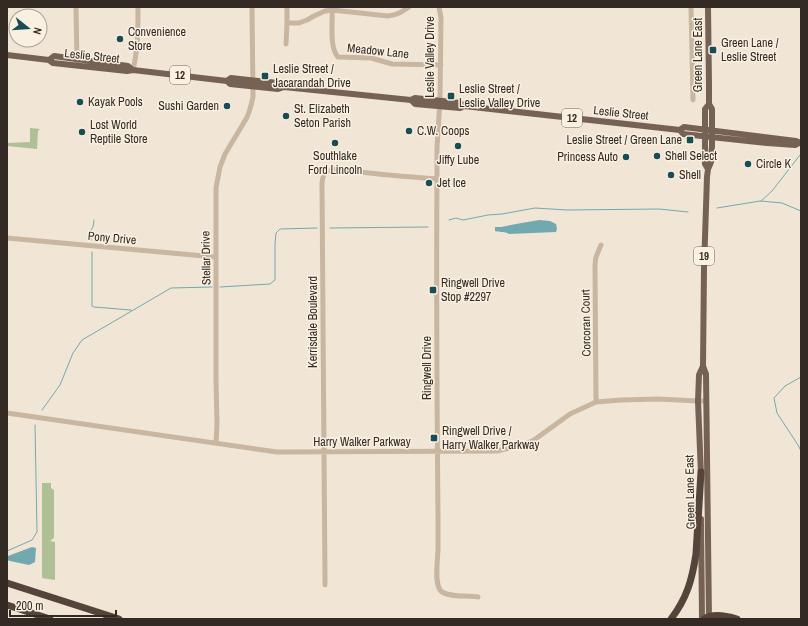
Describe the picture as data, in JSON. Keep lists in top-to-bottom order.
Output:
{
  "streets": {
    "main road": [
      "Green Lane East",
      "Leslie Street",
      "12",
      "19"
    ],
    "street": [
      "Meadow Lane",
      "Leslie Valley Drive",
      "Pony Drive",
      "Stellar Drive",
      "Kerrisdale Boulevard",
      "Corcoran Court",
      "Ringwell Drive",
      "Harry Walker Parkway"
    ]
  },
  "crossings": [
    ["Meadow Lane", "Leslie Valley Drive"],
    ["Green Lane East", "Leslie Street"],
    ["Green Lane East", "Harry Walker Parkway"],
    ["Leslie Street", "Leslie Valley Drive"],
    ["Leslie Street", "Stellar Drive"],
    ["Leslie Street", "Ringwell Drive"],
    ["Leslie Valley Drive", "Ringwell Drive"],
    ["Pony Drive", "Stellar Drive"],
    ["Stellar Drive", "Harry Walker Parkway"],
    ["Kerrisdale Boulevard", "Ringwell Drive"],
    ["Kerrisdale Boulevard", "Harry Walker Parkway"],
    ["Corcoran Court", "Harry Walker Parkway"],
    ["Ringwell Drive", "Harry Walker Parkway"]
  ],
  "places": {
    "other": [
      "Convenience Store",
      "Kayak Pools",
      "Sushi Garden",
      "St. Elizabeth Seton Parish",
      "C.W. Coops",
      "Lost World Reptile Store",
      "Southlake Ford Lincoln",
      "Jiffy Lube",
      "Shell Select",
      "Princess Auto",
      "Circle K",
      "Shell",
      "Jet Ice"
    ],
    "transit": [
      "Green Lane / Leslie Street",
      "Leslie Street / Jacarandah Drive",
      "Leslie Street / Leslie Valley Drive",
      "Leslie Street / Green Lane",
      "Ringwell Drive Stop #2297",
      "Ringwell Drive / Harry Walker Parkway"
    ]
  },
  "scale_bar": "200 m",
  "north": "right"
}
